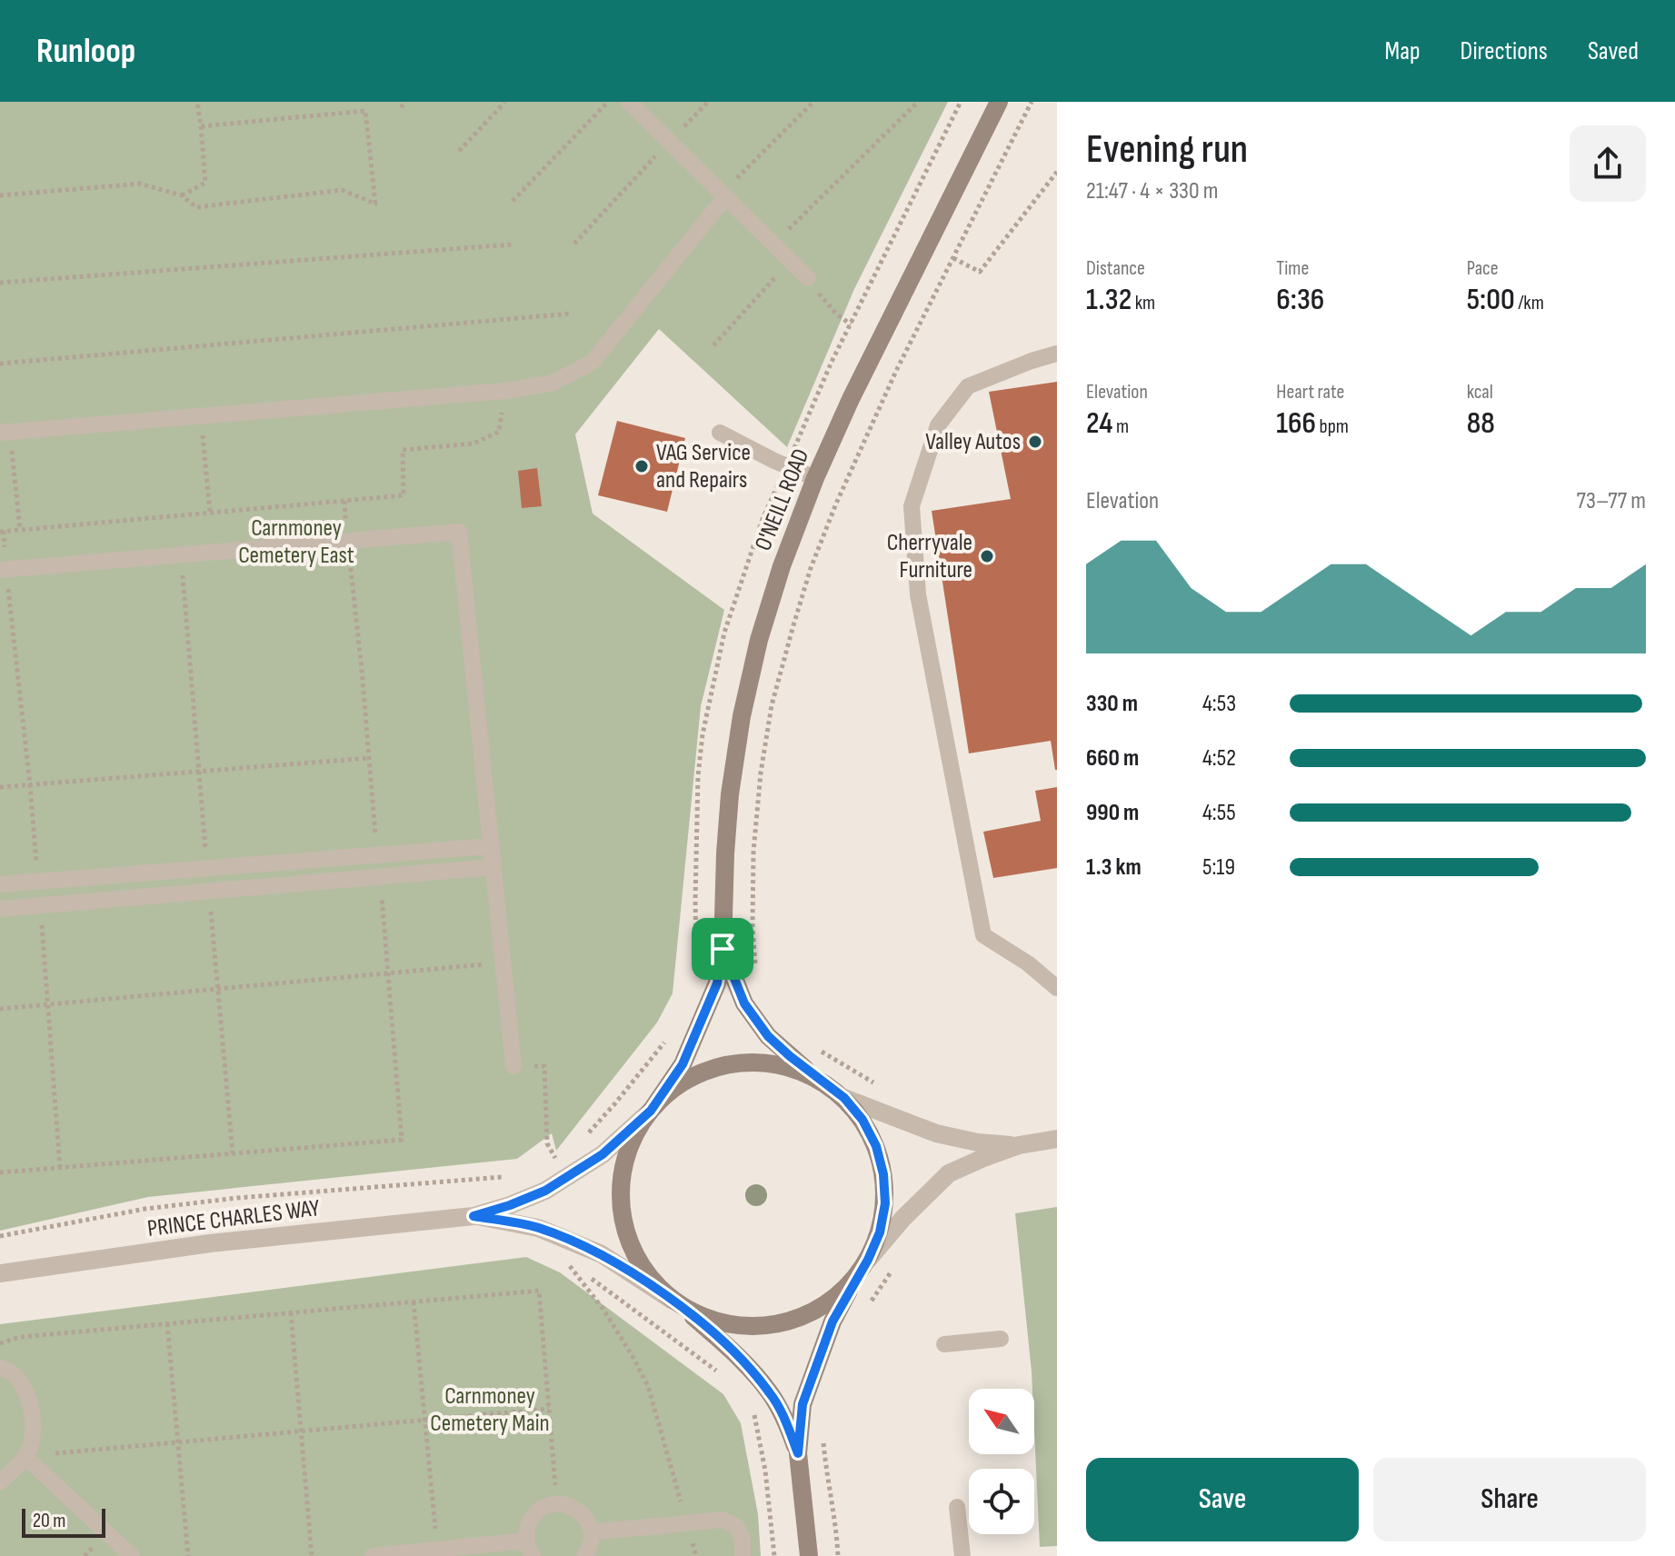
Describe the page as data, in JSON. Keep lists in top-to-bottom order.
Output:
{
  "streets": {
    "main road": ["O'NEILL ROAD"],
    "street": ["PRINCE CHARLES WAY"]
  },
  "crossings": [
    ["O'NEILL ROAD", "PRINCE CHARLES WAY"]
  ],
  "parks": ["Carnmoney Cemetery East", "Carnmoney Cemetery Main"],
  "places": ["Valley Autos", "VAG Service and Repairs", "Cherryvale Furniture"],
  "scale_bar": "20 m",
  "north": "top left",
  "page": {
    "header": "Runloop",
    "nav": ["Map", "Directions", "Saved"],
    "heading": ["Evening run", "21:47 · 4 × 330 m"],
    "stats": [
      ["Distance", "1.32 km"],
      ["Time", "6:36"],
      ["Pace", "5:00 /km"],
      ["Elevation", "24 m"],
      ["Heart rate", "166 bpm"],
      ["kcal", "88"]
    ],
    "chart": ["Elevation", "73–77 m"],
    "list": [
      {
        "name": "330 m",
        "note": "4:53"
      },
      {
        "name": "660 m",
        "note": "4:52"
      },
      {
        "name": "990 m",
        "note": "4:55"
      },
      {
        "name": "1.3 km",
        "note": "5:19"
      }
    ],
    "buttons": ["Save", "Share"],
    "scale": "20 m"
  }
}
